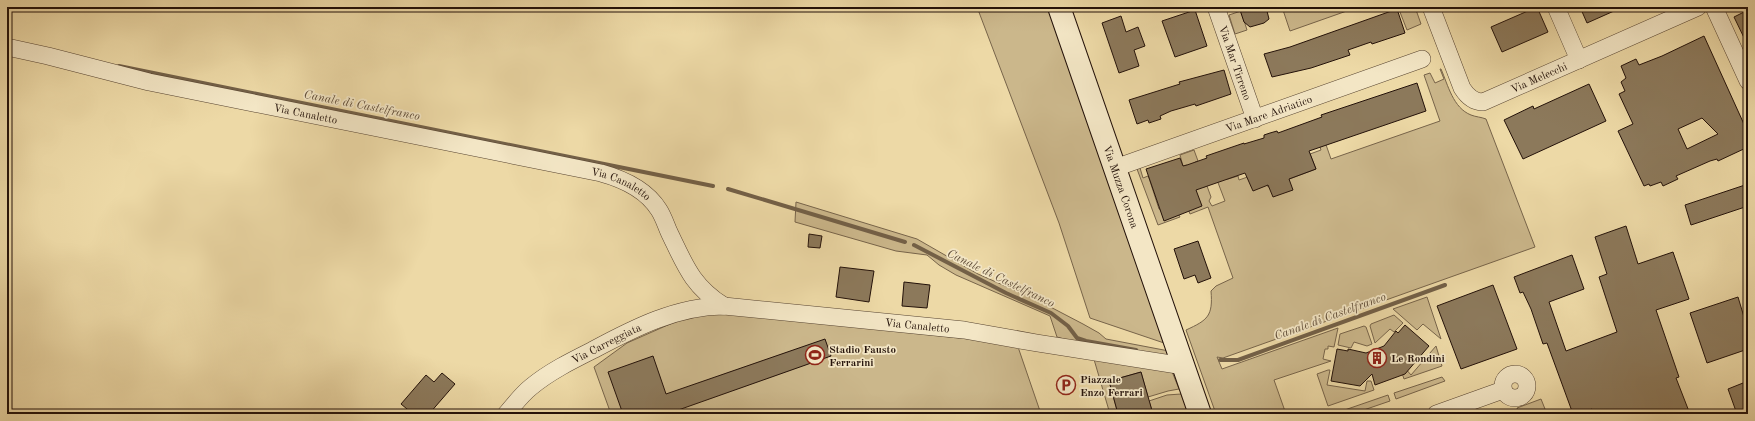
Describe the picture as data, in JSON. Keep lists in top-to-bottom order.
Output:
{
  "streets": {
    "street": [
      "Via Mar Tirreno",
      "Via Melecchi",
      "Via Canaletto",
      "Via Mare Adriatico",
      "Via Muzza Corona",
      "Via Carreggiata"
    ]
  },
  "crossings": [
    ["Via Mar Tirreno", "Via Mare Adriatico"],
    ["Via Canaletto", "Via Muzza Corona"],
    ["Via Canaletto", "Via Carreggiata"],
    ["Via Mare Adriatico", "Via Muzza Corona"]
  ],
  "water": ["Canale di Castelfranco"],
  "places": {
    "sports": ["Stadio Fausto Ferrarini"],
    "building": ["Le Rondini"],
    "parking": ["Piazzale Enzo Ferrari"]
  }
}
